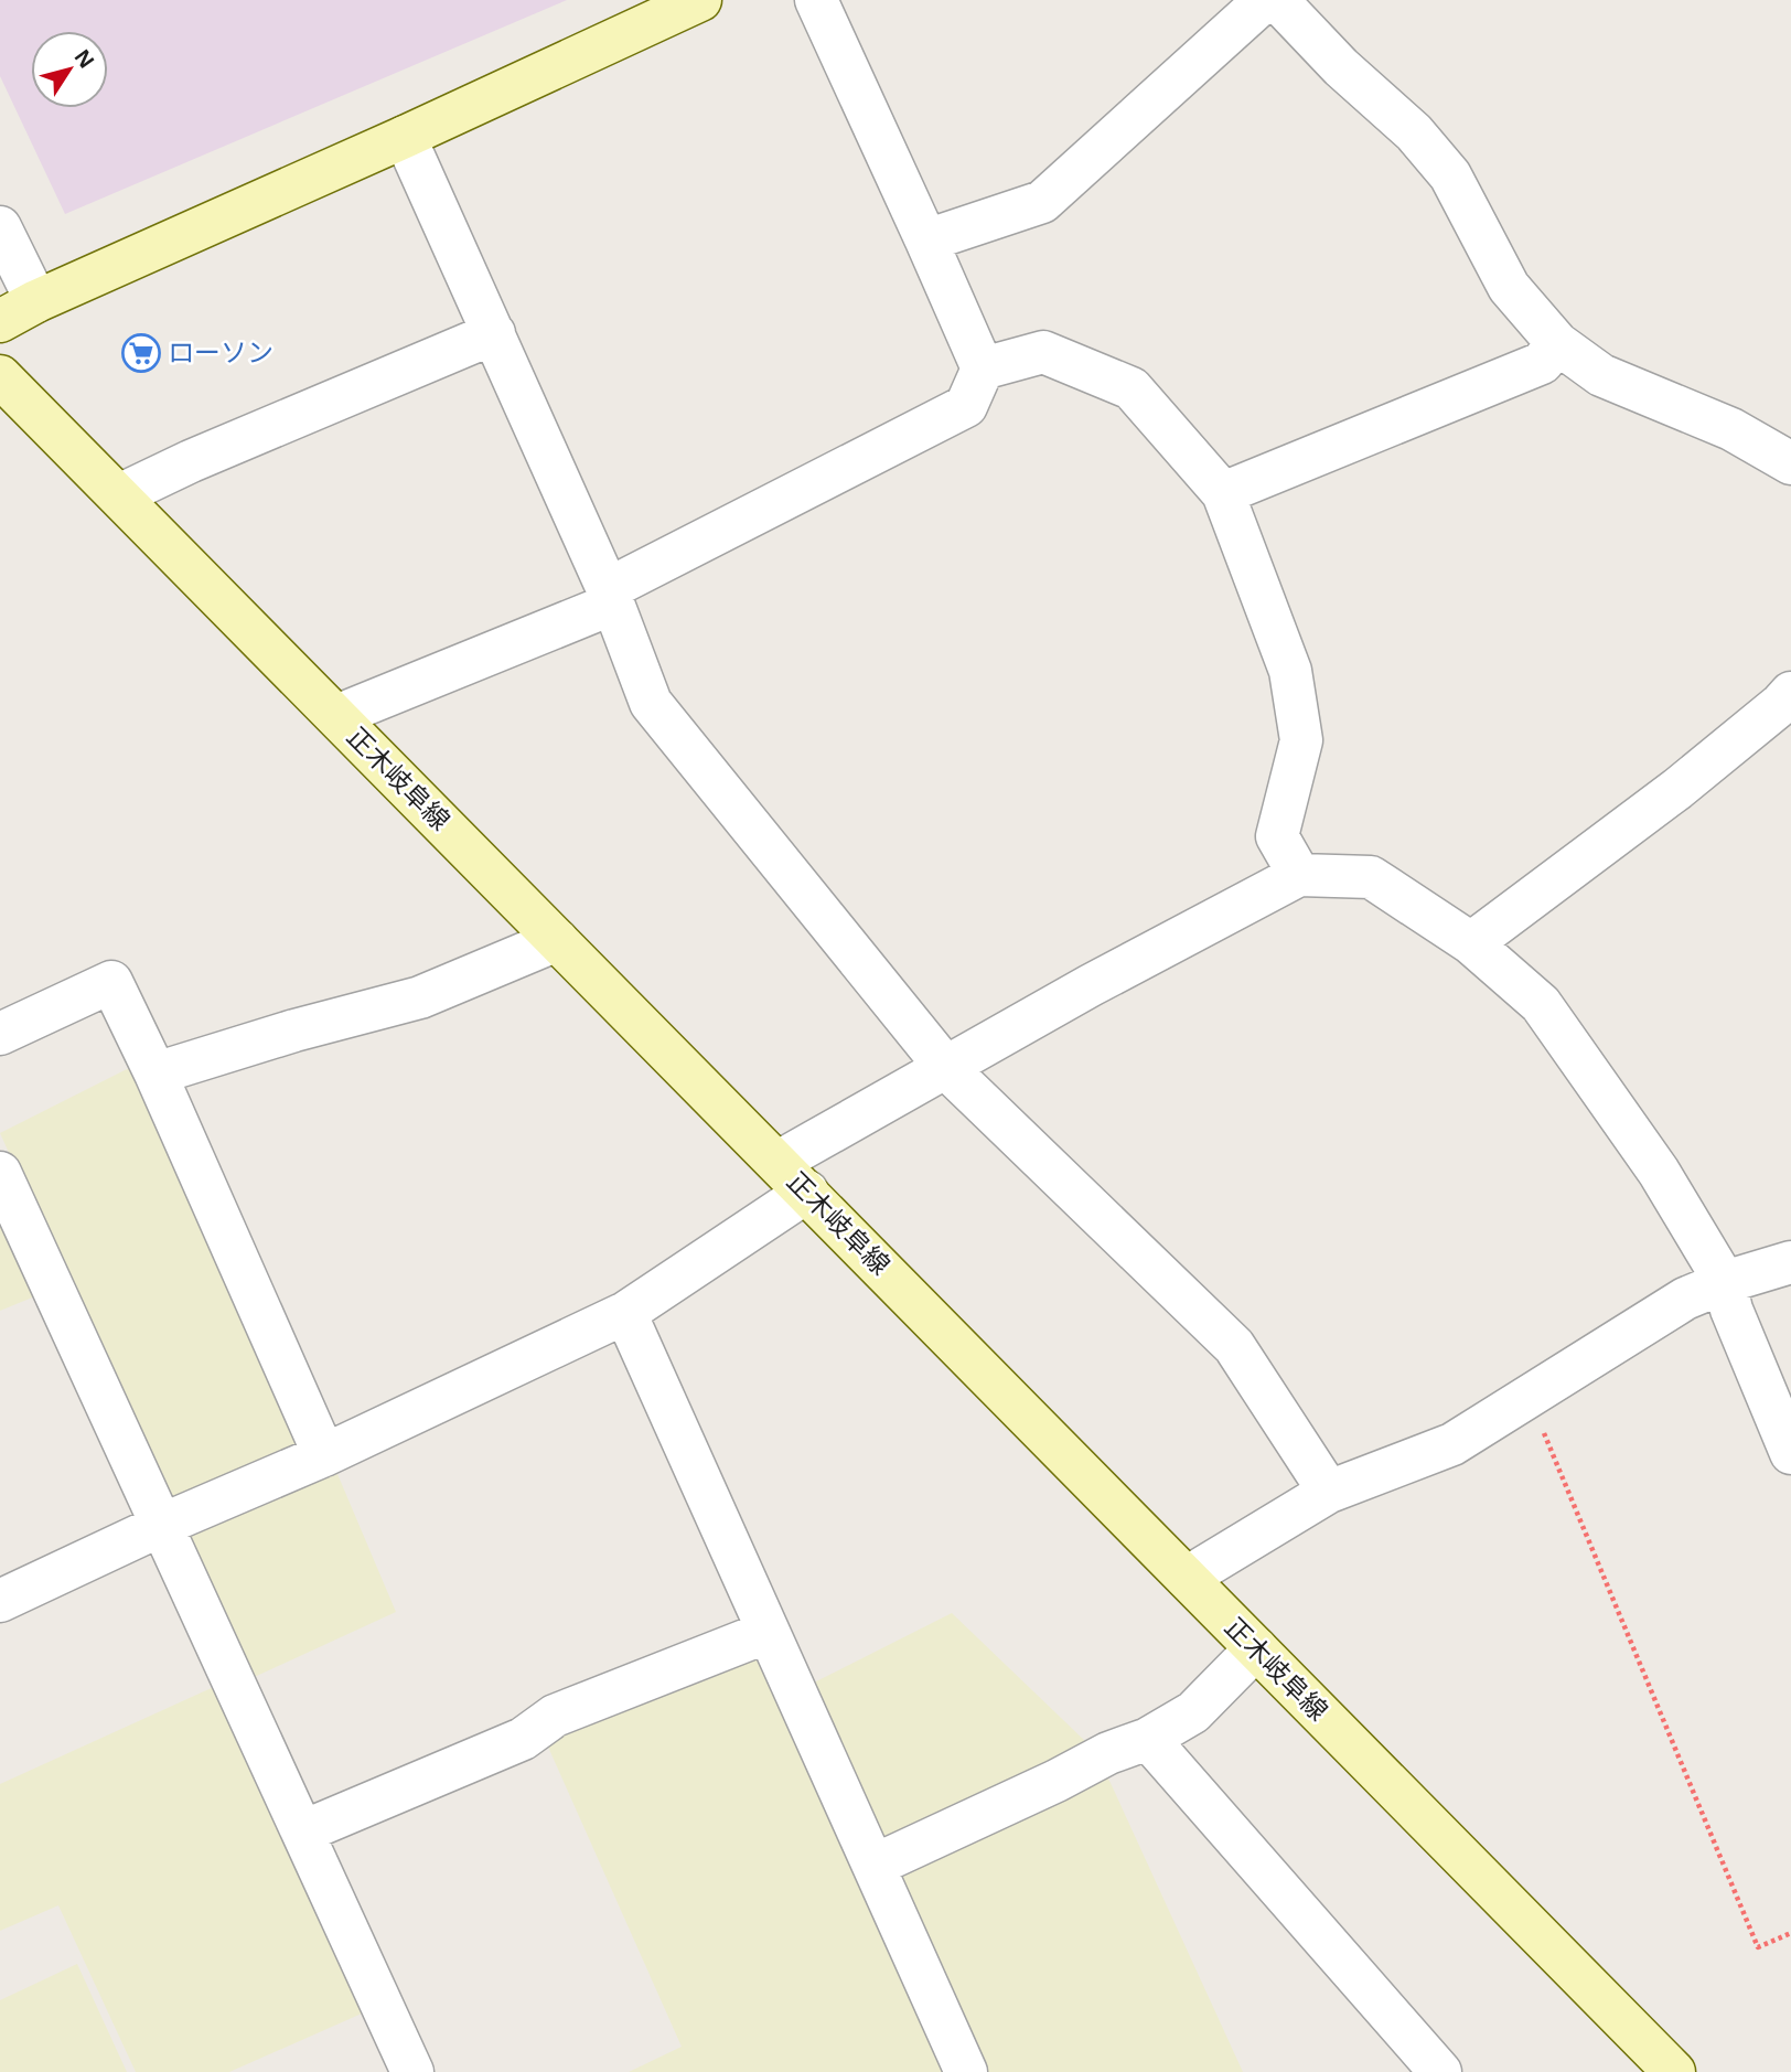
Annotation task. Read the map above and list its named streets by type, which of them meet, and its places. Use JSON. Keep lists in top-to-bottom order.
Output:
{
  "streets": {
    "main road": ["正木岐阜線"]
  },
  "places": {
    "supermarket": ["ローソン"]
  },
  "north": "top right"
}
